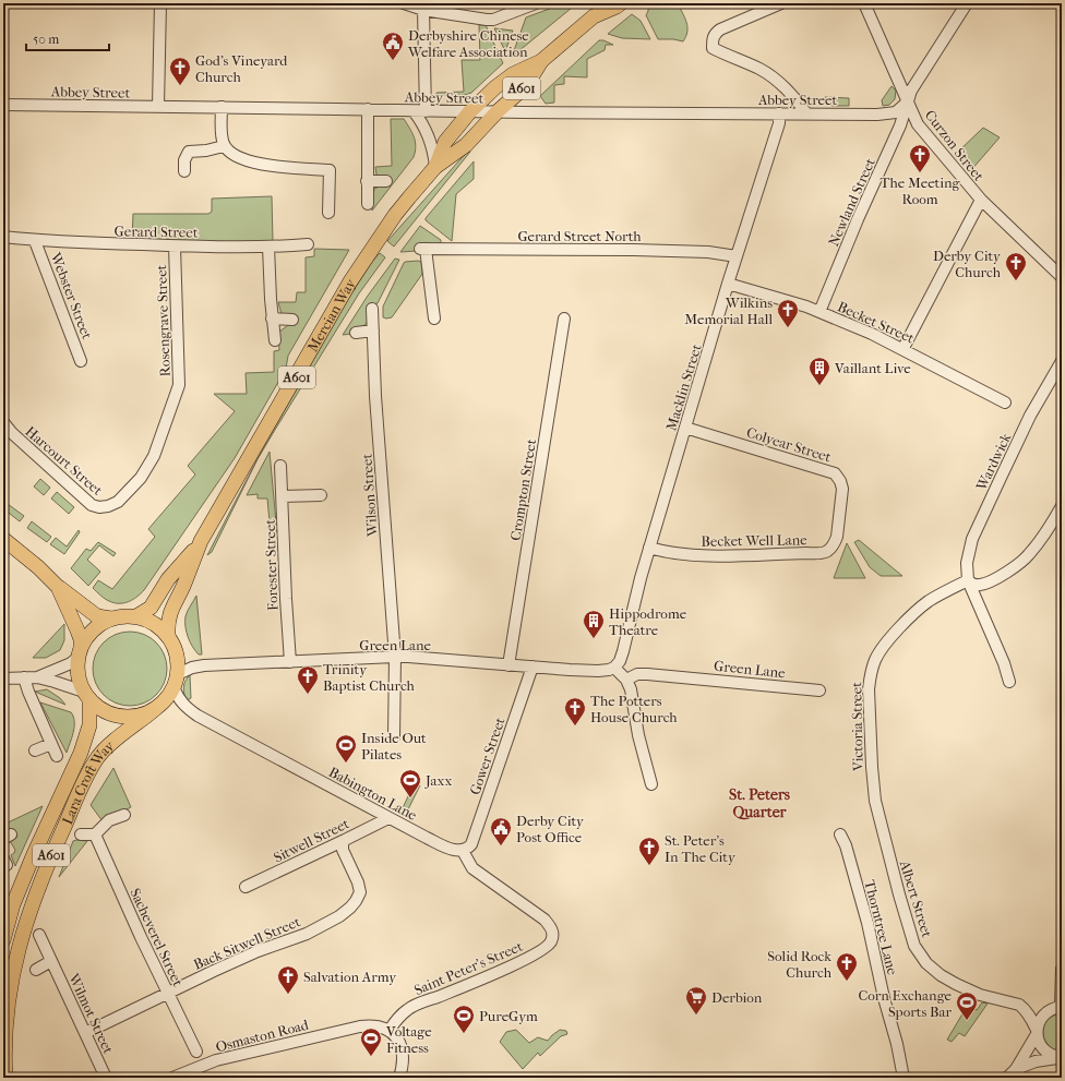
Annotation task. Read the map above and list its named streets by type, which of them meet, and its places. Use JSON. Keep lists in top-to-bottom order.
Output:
{
  "streets": {
    "main road": ["A601", "Mercian Way", "Lara Croft Way"],
    "street": [
      "Abbey Street",
      "Curzon Street",
      "Newland Street",
      "Gerard Street",
      "Gerard Street North",
      "Webster Street",
      "Rosengrave Street",
      "Becket Street",
      "Macklin Street",
      "Colyear Street",
      "Harcourt Street",
      "Wardwick",
      "Crompton Street",
      "Wilson Street",
      "Becket Well Lane",
      "Forester Street",
      "Green Lane",
      "Victoria Street",
      "Gower Street",
      "Babington Lane",
      "Sitwell Street",
      "Albert Street",
      "Thorntree Lane",
      "Sacheverel Street",
      "Back Sitwell Street",
      "Saint Peter's Street",
      "Wilmot Street",
      "Osmaston Road"
    ]
  },
  "crossings": [
    ["A601", "Mercian Way"],
    ["A601", "Green Lane"],
    ["A601", "Lara Croft Way"],
    ["A601", "Babington Lane"],
    ["Abbey Street", "Curzon Street"],
    ["Abbey Street", "Newland Street"],
    ["Abbey Street", "Mercian Way"],
    ["Abbey Street", "Macklin Street"],
    ["Curzon Street", "Newland Street"],
    ["Newland Street", "Becket Street"],
    ["Gerard Street", "Webster Street"],
    ["Gerard Street", "Rosengrave Street"],
    ["Gerard Street North", "Macklin Street"],
    ["Mercian Way", "Green Lane"],
    ["Mercian Way", "Lara Croft Way"],
    ["Mercian Way", "Babington Lane"],
    ["Rosengrave Street", "Harcourt Street"],
    ["Becket Street", "Macklin Street"],
    ["Macklin Street", "Colyear Street"],
    ["Macklin Street", "Becket Well Lane"],
    ["Macklin Street", "Green Lane"],
    ["Colyear Street", "Becket Well Lane"],
    ["Wardwick", "Victoria Street"],
    ["Crompton Street", "Green Lane"],
    ["Wilson Street", "Green Lane"],
    ["Forester Street", "Green Lane"],
    ["Green Lane", "Gower Street"],
    ["Green Lane", "Lara Croft Way"],
    ["Green Lane", "Babington Lane"],
    ["Victoria Street", "Albert Street"],
    ["Gower Street", "Babington Lane"],
    ["Gower Street", "Saint Peter's Street"],
    ["Lara Croft Way", "Babington Lane"],
    ["Babington Lane", "Sitwell Street"],
    ["Babington Lane", "Saint Peter's Street"],
    ["Sitwell Street", "Back Sitwell Street"],
    ["Sacheverel Street", "Back Sitwell Street"],
    ["Back Sitwell Street", "Wilmot Street"],
    ["Saint Peter's Street", "Osmaston Road"]
  ],
  "districts": ["St. Peters Quarter"],
  "places": {
    "public building": ["Derbyshire Chinese Welfare Association", "Derby City Post Office"],
    "church": [
      "God's Vineyard Church",
      "The Meeting Room",
      "Derby City Church",
      "Wilkins Memorial Hall",
      "Trinity Baptist Church",
      "The Potters House Church",
      "St. Peter's In The City",
      "Solid Rock Church",
      "Salvation Army"
    ],
    "building": ["Vaillant Live", "Hippodrome Theatre"],
    "sports": [
      "Inside Out Pilates",
      "Jaxx",
      "Corn Exchange Sports Bar",
      "PureGym",
      "Voltage Fitness"
    ],
    "supermarket": ["Derbion"]
  },
  "scale_bar": "50 m"
}
